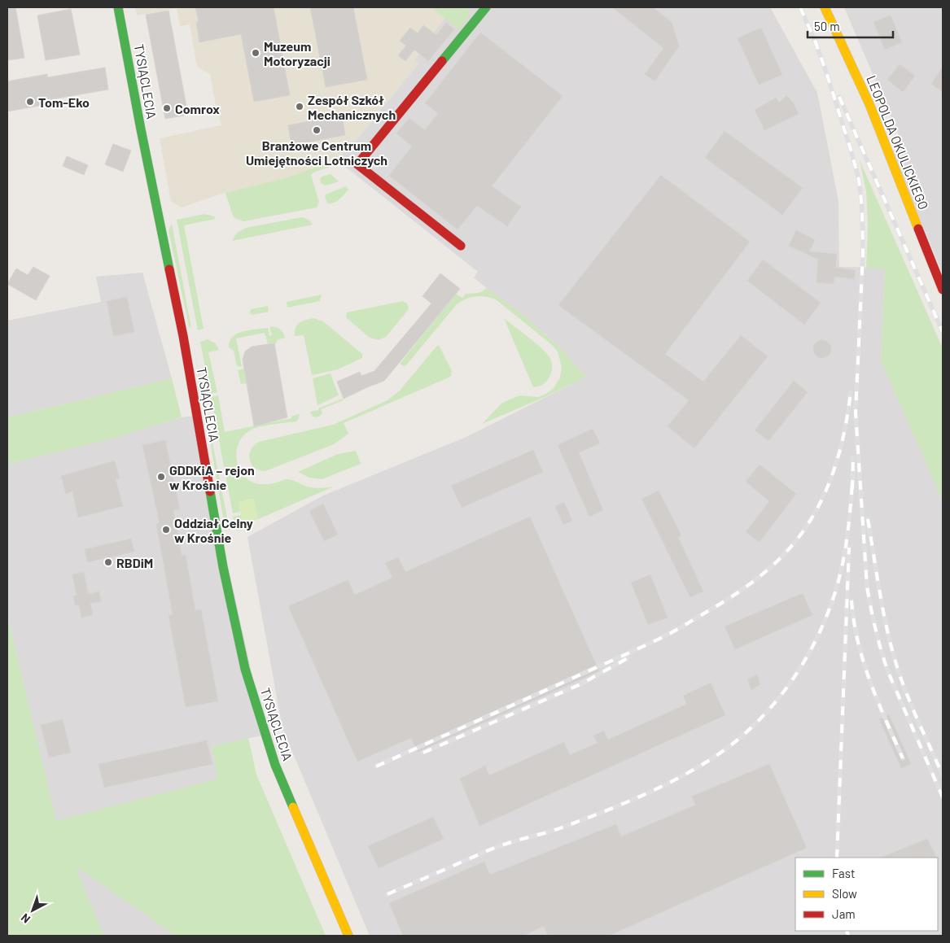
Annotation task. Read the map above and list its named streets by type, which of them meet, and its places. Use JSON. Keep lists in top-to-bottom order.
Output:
{
  "streets": {
    "street": ["TYSIĄCLECIA", "LEOPOLDA OKULICKIEGO"]
  },
  "places": [
    "Muzeum Motoryzacji",
    "Tom-Eko",
    "Zespół Szkół Mechanicznych",
    "Comrox",
    "Branżowe Centrum Umiejętności Lotniczych",
    "GDDKiA – rejon w Krośnie",
    "Oddział Celny w Krośnie",
    "RBDiM"
  ],
  "legend": ["Fast", "Slow", "Jam"],
  "scale_bar": "50 m",
  "north": "bottom left"
}
